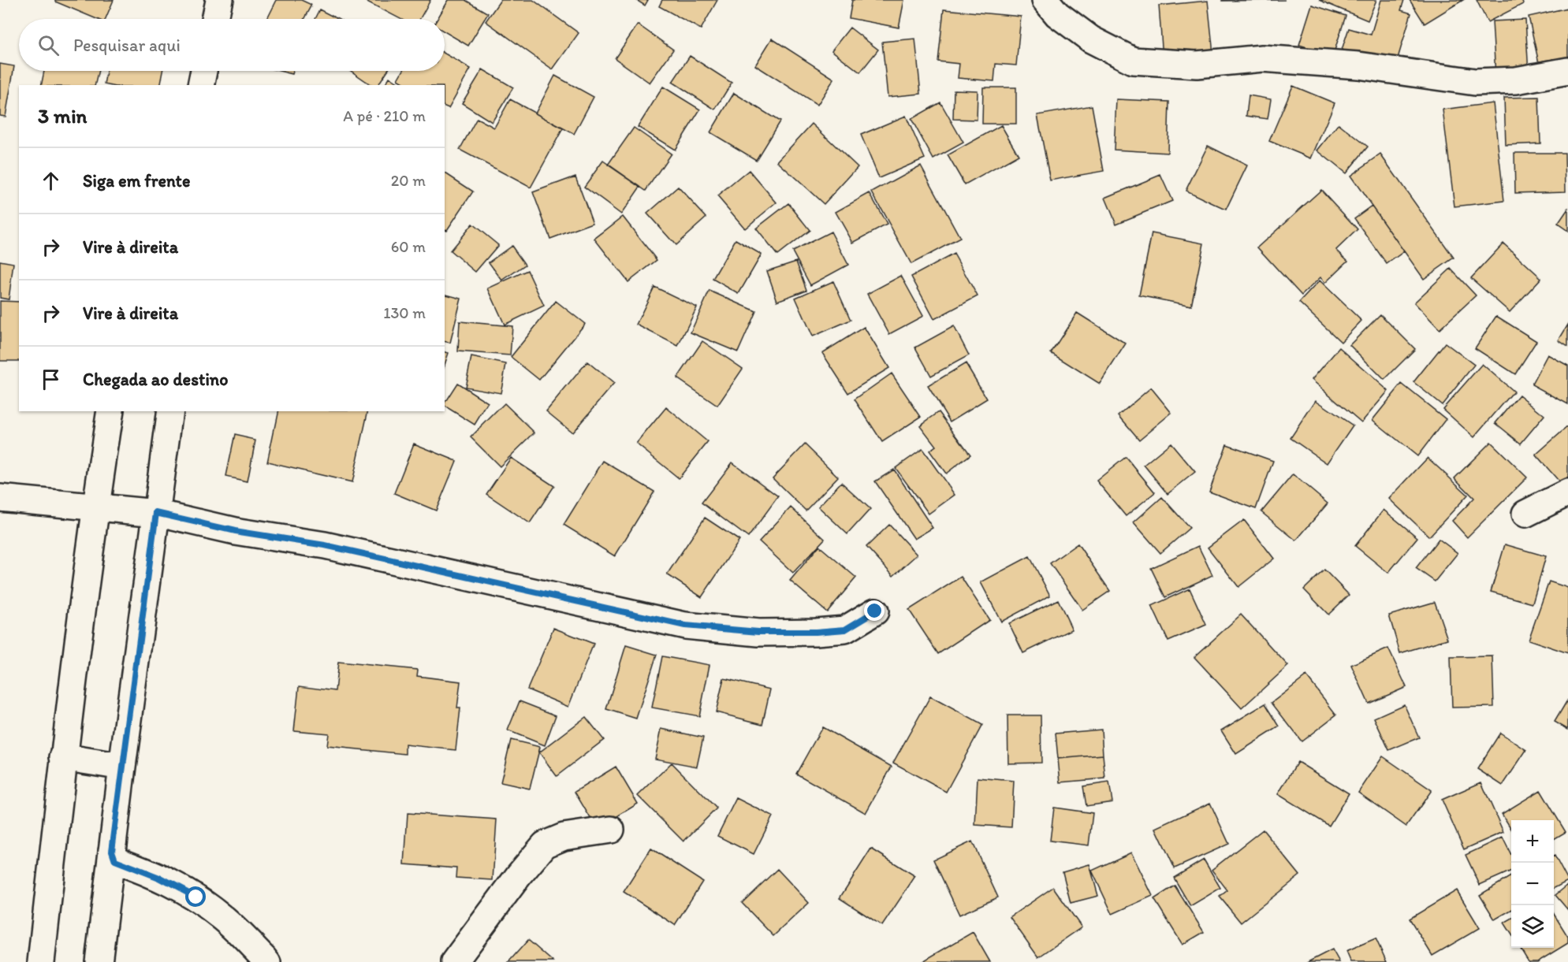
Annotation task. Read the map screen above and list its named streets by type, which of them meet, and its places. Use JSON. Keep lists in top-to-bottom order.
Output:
{
  "page": {
    "search": "Pesquisar aqui",
    "heading": ["3 min", "A pé · 210 m"],
    "list": [
      ["Siga em frente", "20 m"],
      ["Vire à direita", "60 m"],
      ["Vire à direita", "130 m"],
      "Chegada ao destino"
    ],
    "map_buttons": ["+", "−"]
  }
}
